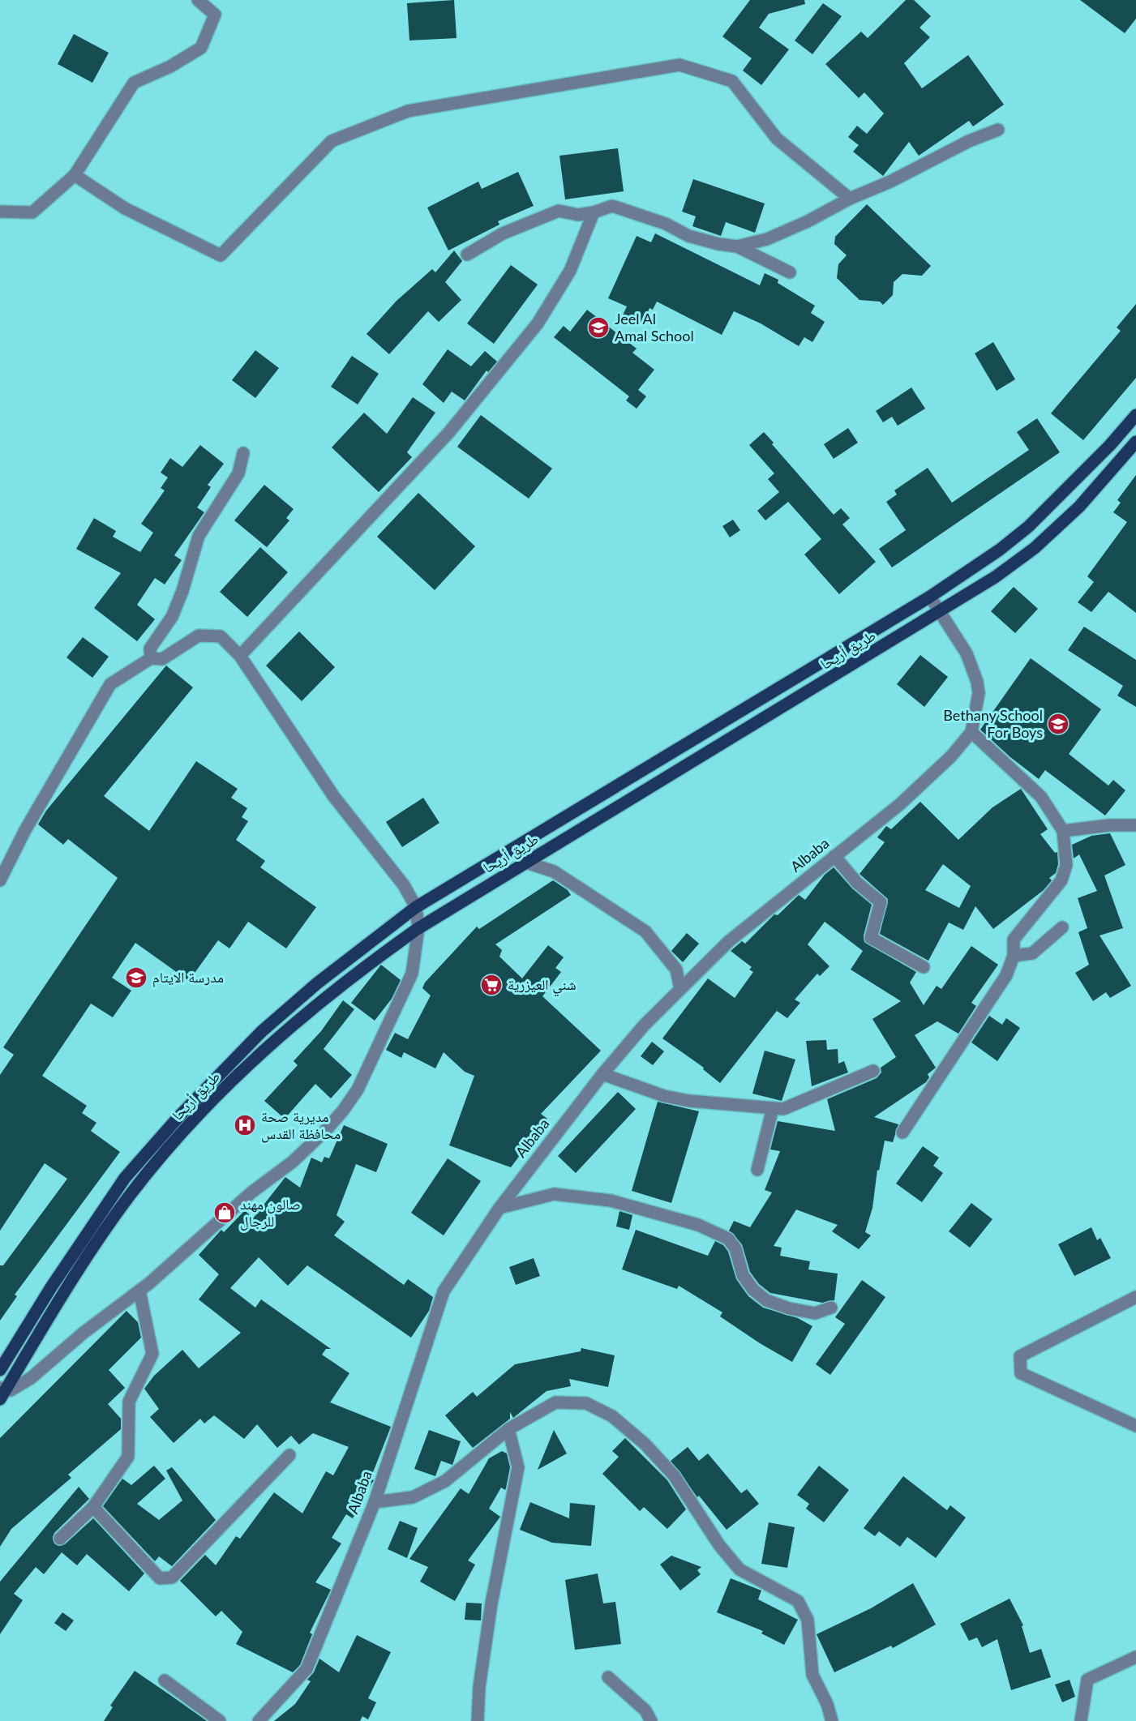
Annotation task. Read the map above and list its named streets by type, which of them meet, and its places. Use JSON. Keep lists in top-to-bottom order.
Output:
{
  "streets": {
    "main road": ["طريق أريحا"],
    "street": ["Albaba"]
  },
  "crossings": [
    ["طريق أريحا", "Albaba"]
  ],
  "places": {
    "school or university": ["Jeel Al Amal School", "Bethany School For Boys", "مدرسة الايتام"],
    "supermarket": ["شني العيزرية"],
    "hospital": ["مديرية صحة محافظة القدس"],
    "shop": ["صالون مهند للرجال"]
  }
}
